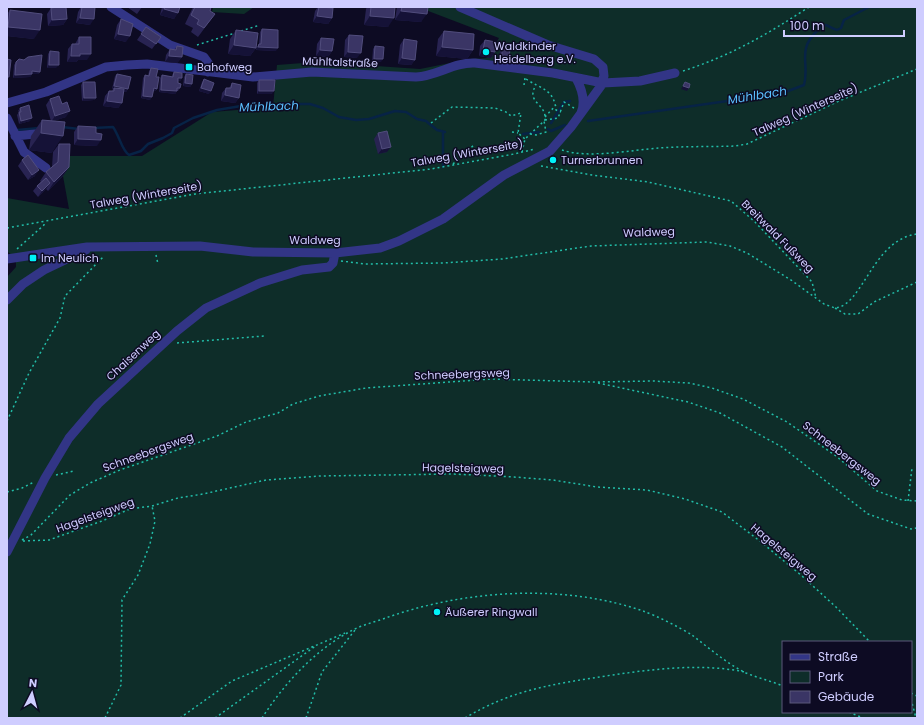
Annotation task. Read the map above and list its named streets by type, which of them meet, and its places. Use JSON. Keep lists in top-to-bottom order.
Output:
{
  "streets": {
    "street": ["Mühltalstraße", "Waldweg", "Chaisenweg"],
    "path": [
      "Talweg (Winterseite)",
      "Breitwald Fußweg",
      "Schneebergsweg",
      "Hagelsteigweg"
    ]
  },
  "crossings": [
    ["Mühltalstraße", "Waldweg"],
    ["Talweg (Winterseite)", "Waldweg"],
    ["Waldweg", "Breitwald Fußweg"],
    ["Waldweg", "Chaisenweg"],
    ["Chaisenweg", "Schneebergsweg"],
    ["Chaisenweg", "Hagelsteigweg"],
    ["Schneebergsweg", "Hagelsteigweg"]
  ],
  "water": ["Mühlbach"],
  "places": {
    "other": ["Waldkinder Heidelberg e.V.", "Turnerbrunnen", "Äußerer Ringwall"],
    "transit": ["Bahofweg", "Im Neulich"]
  },
  "legend": ["Straße", "Park", "Gebäude"],
  "scale_bar": "100 m",
  "north": "top"
}
